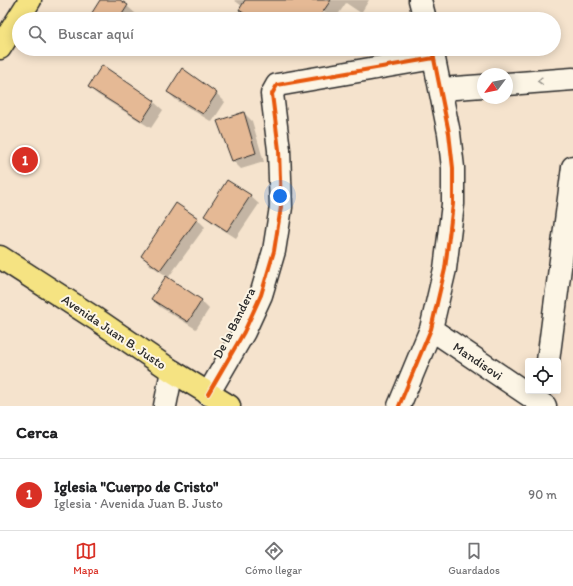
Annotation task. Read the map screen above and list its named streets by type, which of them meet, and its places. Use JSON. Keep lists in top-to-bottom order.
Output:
{
  "streets": {
    "main road": ["Avenida Juan B. Justo"],
    "street": ["De la Bandera", "Mandisovi"]
  },
  "crossings": [
    ["De la Bandera", "Avenida Juan B. Justo"]
  ],
  "north": "bottom left",
  "page": {
    "search": "Buscar aquí",
    "pins": "1",
    "heading": "Cerca",
    "list": [
      {
        "mark": "1",
        "name": "Iglesia \"Cuerpo de Cristo\"",
        "note": "Iglesia · Avenida Juan B. Justo",
        "value": "90 m"
      }
    ],
    "nav": ["Mapa", "Cómo llegar", "Guardados"]
  }
}
